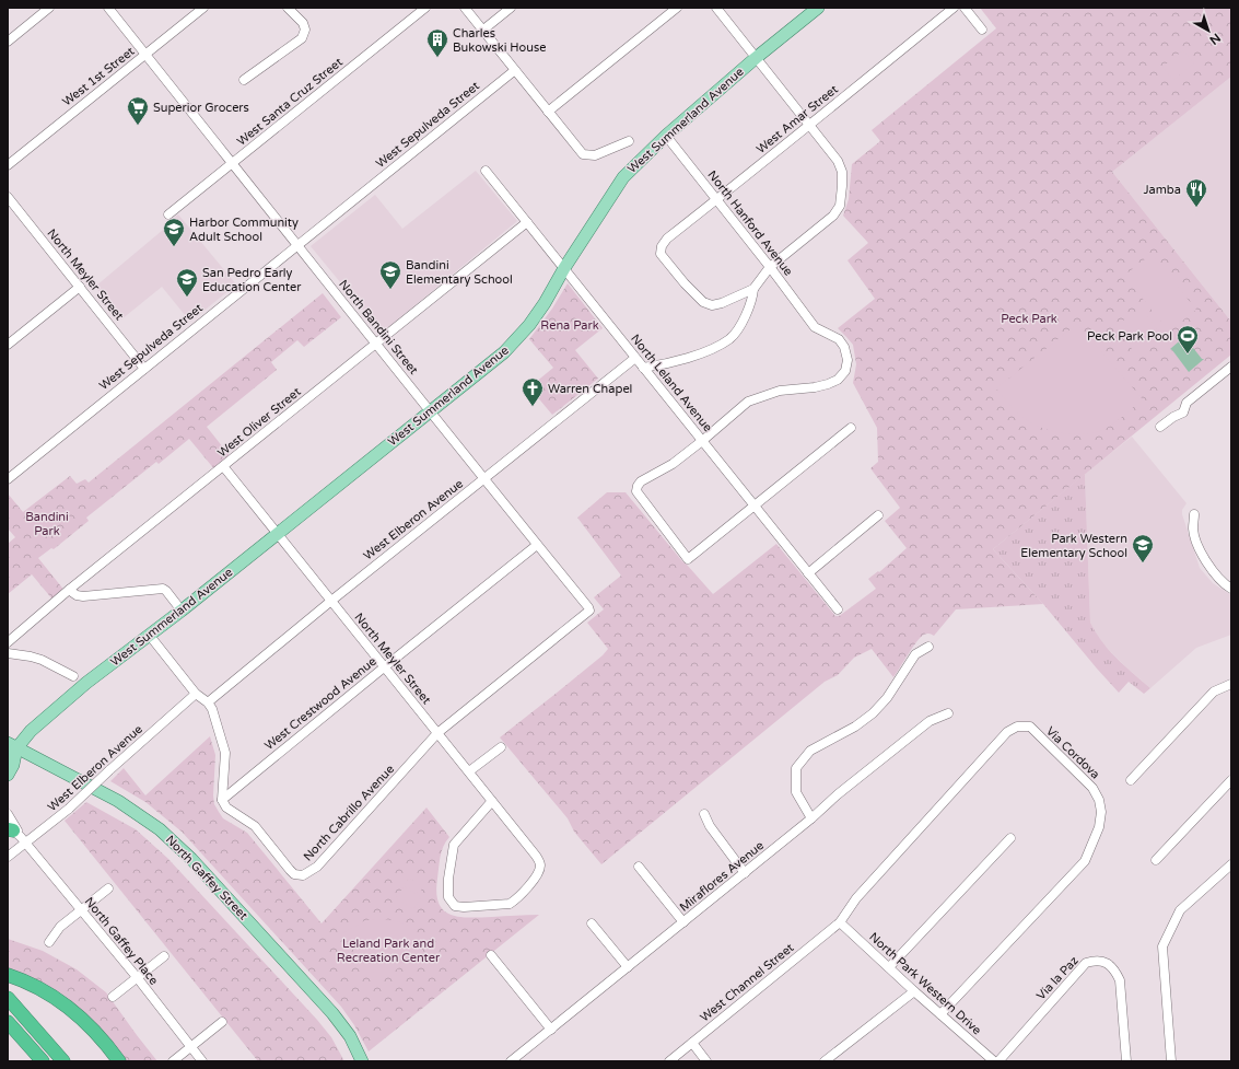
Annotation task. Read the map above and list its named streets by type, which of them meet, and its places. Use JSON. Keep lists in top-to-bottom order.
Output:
{
  "streets": {
    "main road": ["West Summerland Avenue", "North Gaffey Street"],
    "street": [
      "West 1st Street",
      "West Santa Cruz Street",
      "West Amar Street",
      "West Sepulveda Street",
      "North Hanford Avenue",
      "North Meyler Street",
      "North Bandini Street",
      "North Leland Avenue",
      "West Oliver Street",
      "West Elberon Avenue",
      "West Crestwood Avenue",
      "Via Cordova",
      "North Cabrillo Avenue",
      "Miraflores Avenue",
      "North Gaffey Place",
      "Via la Paz",
      "West Channel Street",
      "North Park Western Drive"
    ]
  },
  "crossings": [
    ["West 1st Street", "North Bandini Street"],
    ["West Santa Cruz Street", "North Bandini Street"],
    ["West Amar Street", "North Hanford Avenue"],
    ["West Summerland Avenue", "North Hanford Avenue"],
    ["West Summerland Avenue", "North Meyler Street"],
    ["West Summerland Avenue", "North Bandini Street"],
    ["West Summerland Avenue", "North Leland Avenue"],
    ["West Summerland Avenue", "North Gaffey Street"],
    ["West Sepulveda Street", "North Meyler Street"],
    ["West Sepulveda Street", "North Bandini Street"],
    ["North Hanford Avenue", "North Leland Avenue"],
    ["North Meyler Street", "West Oliver Street"],
    ["North Meyler Street", "West Elberon Avenue"],
    ["North Meyler Street", "West Crestwood Avenue"],
    ["North Meyler Street", "North Cabrillo Avenue"],
    ["North Bandini Street", "West Oliver Street"],
    ["North Bandini Street", "West Elberon Avenue"],
    ["North Bandini Street", "West Crestwood Avenue"],
    ["North Bandini Street", "North Cabrillo Avenue"],
    ["North Leland Avenue", "West Oliver Street"],
    ["North Leland Avenue", "West Elberon Avenue"],
    ["West Elberon Avenue", "North Gaffey Place"],
    ["West Crestwood Avenue", "North Cabrillo Avenue"],
    ["Via Cordova", "West Channel Street"],
    ["Via Cordova", "North Park Western Drive"],
    ["West Channel Street", "North Park Western Drive"]
  ],
  "parks": [
    "Peck Park",
    "Rena Park",
    "Bandini Park",
    "Leland Park and Recreation Center"
  ],
  "places": {
    "building": ["Charles Bukowski House"],
    "supermarket": ["Superior Grocers"],
    "restaurant": ["Jamba"],
    "school or university": [
      "Harbor Community Adult School",
      "Bandini Elementary School",
      "San Pedro Early Education Center",
      "Park Western Elementary School"
    ],
    "sports": ["Peck Park Pool"],
    "church": ["Warren Chapel"]
  },
  "north": "bottom right"
}
